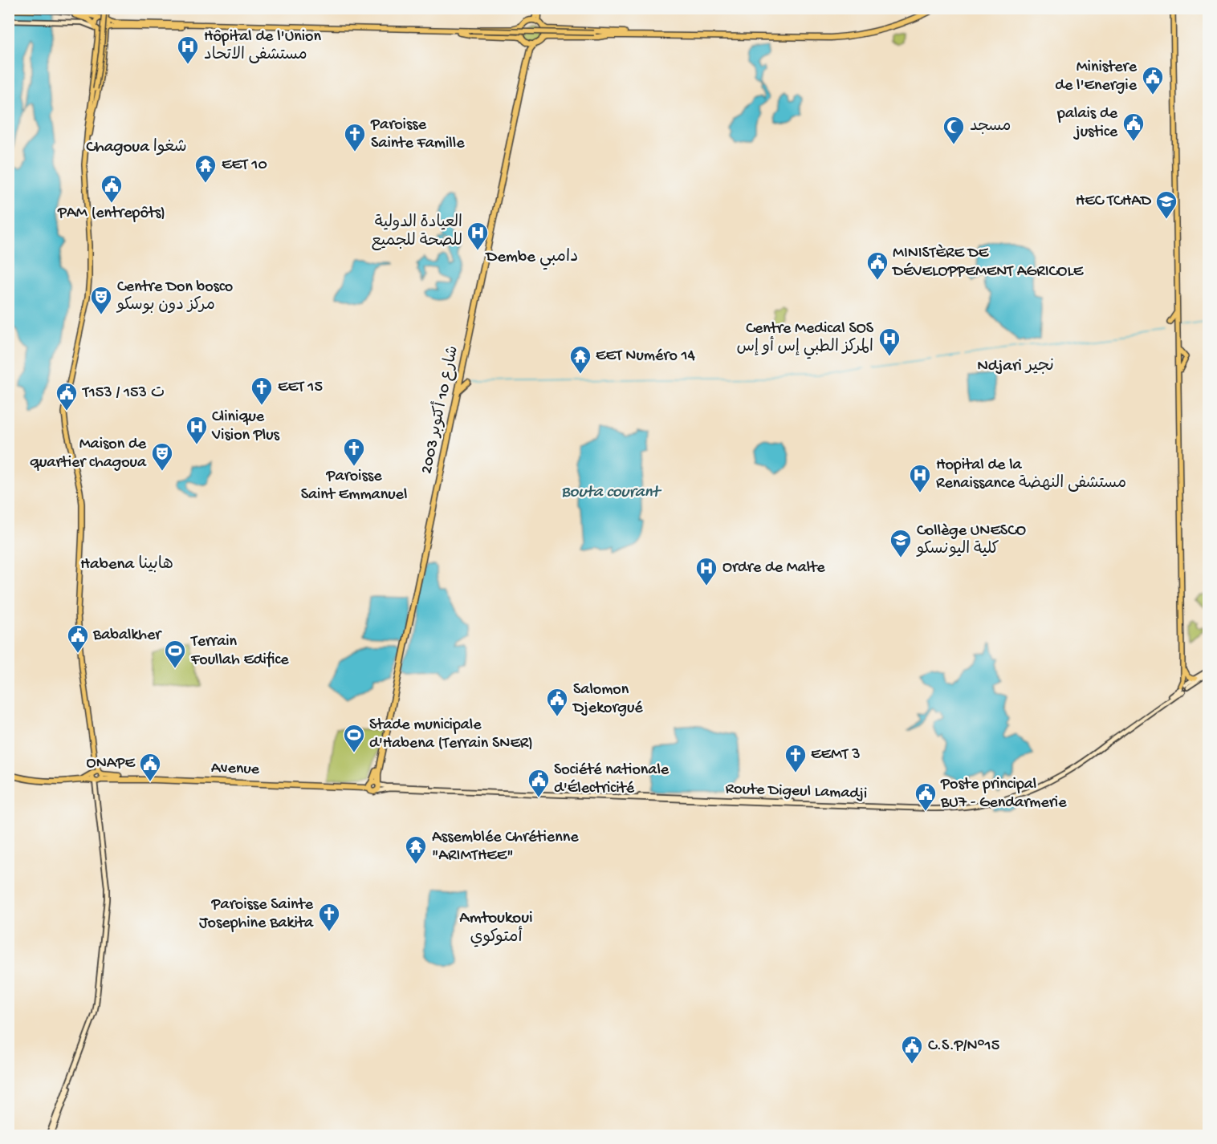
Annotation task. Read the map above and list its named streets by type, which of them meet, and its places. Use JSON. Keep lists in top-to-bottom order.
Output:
{
  "streets": {
    "highway": ["شارع 10 أكتوبر 2003"],
    "main road": ["Route Digeul Lamadji"]
  },
  "districts": [
    "Chagoua شغوا",
    "Dembe دامبي",
    "Ndjari نجير",
    "Habena هابينا",
    "Amtoukoui أمتوكوي"
  ],
  "water": ["Bouta courant"],
  "places": {
    "hospital": [
      "Hôpital de l'Union مستشفى الاتحاد",
      "العيادة الدولية للصحة للجميع",
      "Centre Medical SOS المركز الطبي إس أو إس",
      "Clinique Vision Plus",
      "Hopital de la Renaissance مستشفى النهضة",
      "Ordre de Malte"
    ],
    "public building": [
      "Ministere de l'Energie",
      "palais de justice",
      "PAM (entrepôts)",
      "MINISTÈRE DE DÉVELOPPEMENT AGRICOLE",
      "T153 / ت 153",
      "Babalkher",
      "Salomon Djekorgué",
      "ONAPE",
      "Société nationale d'Électricité",
      "Poste principal BU7 - Gendarmerie",
      "C.S.P/N°15"
    ],
    "mosque": ["مسجد"],
    "church": [
      "Paroisse Sainte Famille",
      "EET 15",
      "Paroisse Saint Emmanuel",
      "EEMT 3",
      "Paroisse Sainte Josephine Bakita"
    ],
    "temple": ["EET 10", "EET Numéro 14", "Assemblée Chrétienne \"ARIMTHEE\""],
    "school or university": ["HEC TCHAD", "Collège UNESCO كلية اليونسكو"],
    "theatre": ["Centre Don bosco مركز دون بوسكو", "Maison de quartier chagoua"],
    "sports": ["Terrain Foullah Edifice", "Stade municipale d'Habena (Terrain SNER)"]
  }
}
